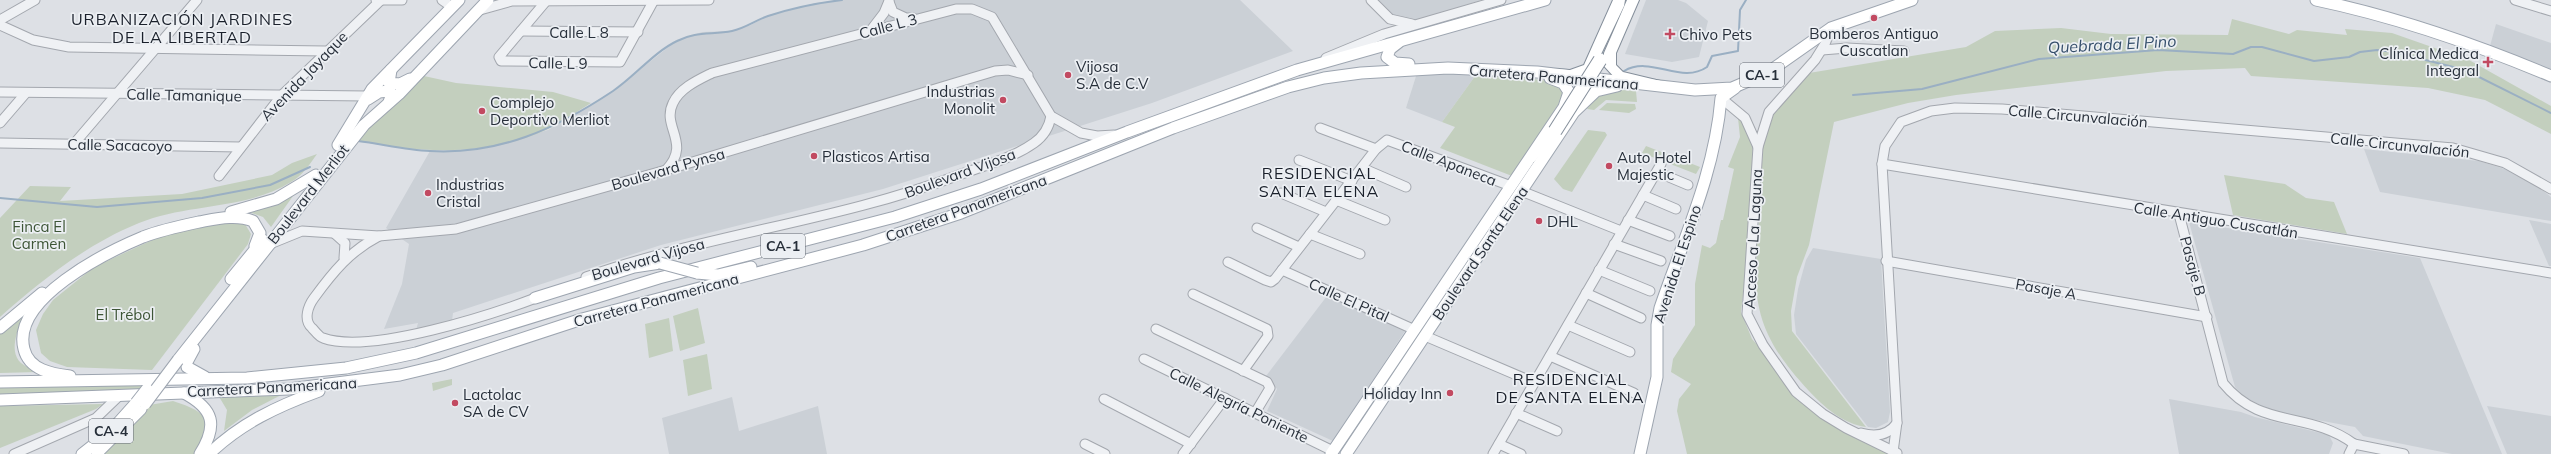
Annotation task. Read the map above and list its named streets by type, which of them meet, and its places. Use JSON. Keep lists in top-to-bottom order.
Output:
{
  "streets": {
    "main road": [
      "CA-1",
      "Carretera Panamericana",
      "Boulevard Merliot",
      "Boulevard Santa Elena",
      "Avenida El Espino",
      "CA-4"
    ],
    "street": [
      "Calle L 3",
      "Calle L 8",
      "Calle L 9",
      "Avenida Jayaque",
      "Calle Tamanique",
      "Calle Circunvalación",
      "Calle Sacacoyo",
      "Calle Apaneca",
      "Boulevard Pynsa",
      "Boulevard Vijosa",
      "Calle Antiguo Cuscatlán",
      "Acceso a La Laguna",
      "Pasaje B",
      "Pasaje A",
      "Calle El Pital",
      "Calle Alegría Poniente"
    ]
  },
  "crossings": [
    ["Calle L 3", "Carretera Panamericana"],
    ["Calle L 3", "Boulevard Pynsa"],
    ["Calle L 3", "Boulevard Vijosa"],
    ["Calle L 8", "Calle L 9"],
    ["Avenida Jayaque", "Calle Tamanique"],
    ["Avenida Jayaque", "Calle Sacacoyo"],
    ["Carretera Panamericana", "Acceso a La Laguna"],
    ["Carretera Panamericana", "Boulevard Santa Elena"],
    ["Calle Tamanique", "Boulevard Merliot"],
    ["Calle Circunvalación", "Calle Antiguo Cuscatlán"],
    ["Calle Circunvalación", "Acceso a La Laguna"],
    ["Calle Circunvalación", "Pasaje A"],
    ["Calle Apaneca", "Boulevard Santa Elena"],
    ["Boulevard Pynsa", "Boulevard Vijosa"],
    ["Boulevard Pynsa", "Boulevard Merliot"],
    ["Boulevard Merliot", "CA-4"],
    ["Calle Antiguo Cuscatlán", "Pasaje B"],
    ["Boulevard Santa Elena", "Calle El Pital"],
    ["Boulevard Santa Elena", "Calle Alegría Poniente"],
    ["Pasaje B", "Pasaje A"]
  ],
  "districts": ["URBANIZACIÓN JARDINES DE LA LIBERTAD", "RESIDENCIAL SANTA ELENA", "RESIDENCIAL DE SANTA ELENA"],
  "water": ["Quebrada El Pino"],
  "parks": ["Finca El Carmen", "El Trébol"],
  "places": {
    "other": [
      "Bomberos Antiguo Cuscatlan",
      "Vijosa S.A de C.V",
      "Industrias Monolit",
      "Complejo Deportivo Merliot",
      "Plasticos Artisa",
      "Auto Hotel Majestic",
      "Industrias Cristal",
      "DHL",
      "Holiday Inn",
      "Lactolac SA de CV"
    ],
    "health": ["Chivo Pets", "Clínica Medica Integral"]
  }
}
